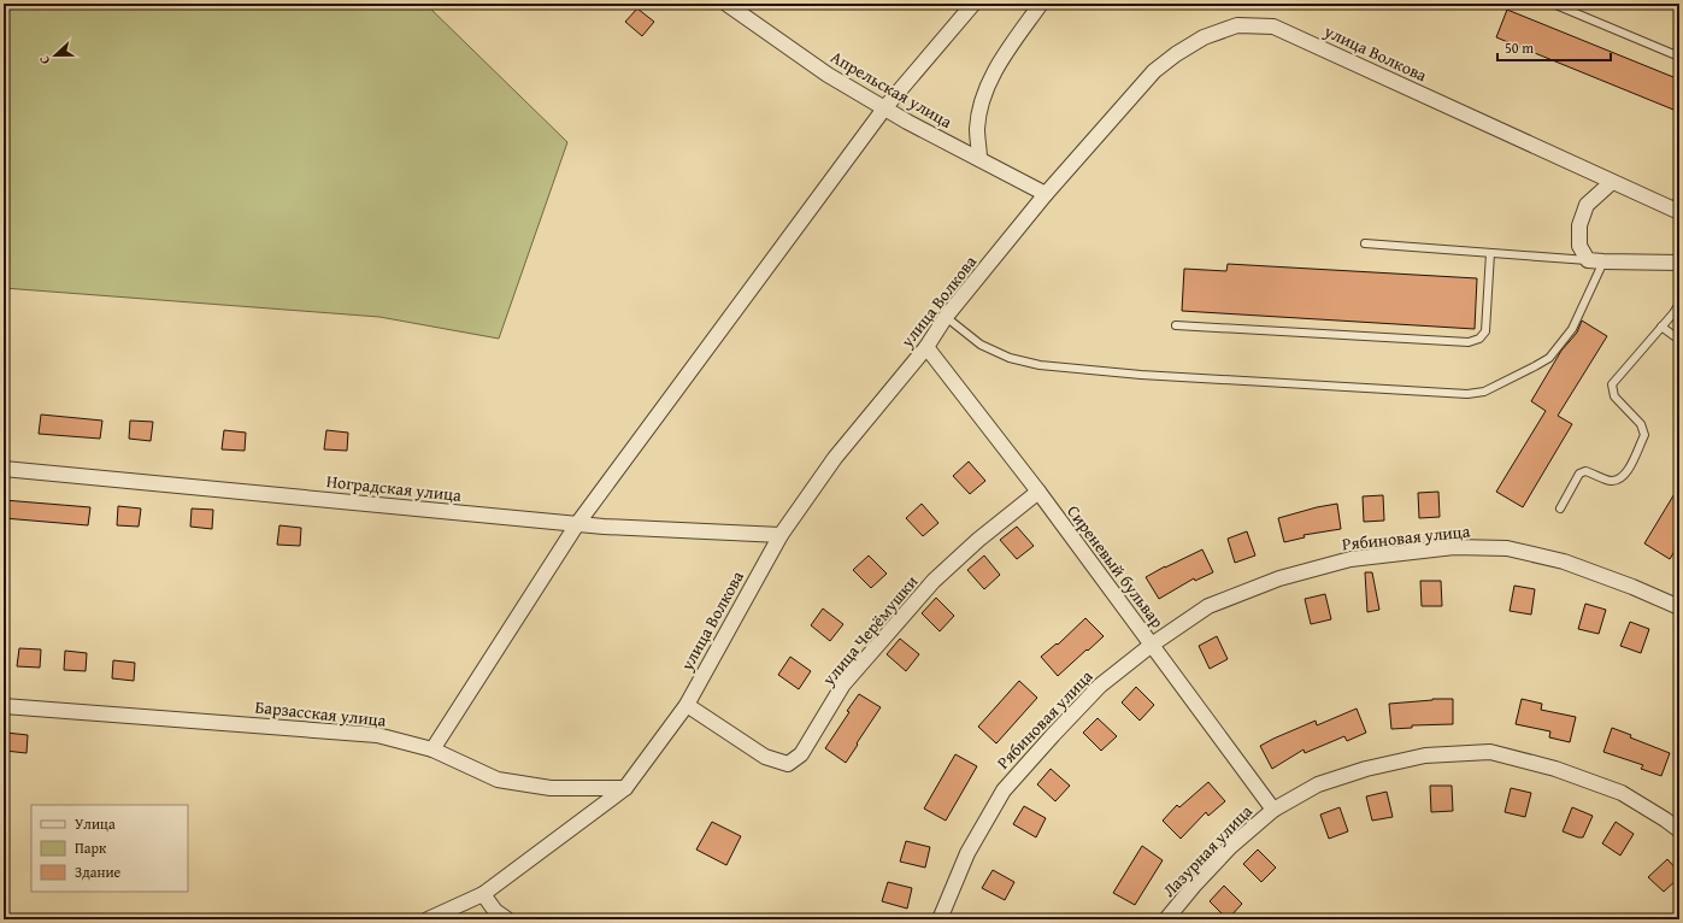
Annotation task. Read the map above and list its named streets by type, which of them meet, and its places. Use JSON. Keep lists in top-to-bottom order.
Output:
{
  "streets": {
    "street": [
      "улица Волкова",
      "Апрельская улица",
      "Ноградская улица",
      "Рябиновая улица",
      "Сиреневый бульвар",
      "улица Черёмушки",
      "Барзасская улица",
      "Лазурная улица"
    ]
  },
  "crossings": [
    ["улица Волкова", "Апрельская улица"],
    ["улица Волкова", "Ноградская улица"],
    ["улица Волкова", "Сиреневый бульвар"],
    ["улица Волкова", "улица Черёмушки"],
    ["улица Волкова", "Барзасская улица"],
    ["Рябиновая улица", "Сиреневый бульвар"],
    ["Сиреневый бульвар", "улица Черёмушки"],
    ["Сиреневый бульвар", "Лазурная улица"]
  ],
  "legend": ["Улица", "Парк", "Здание"],
  "scale_bar": "50 m",
  "north": "left"
}
